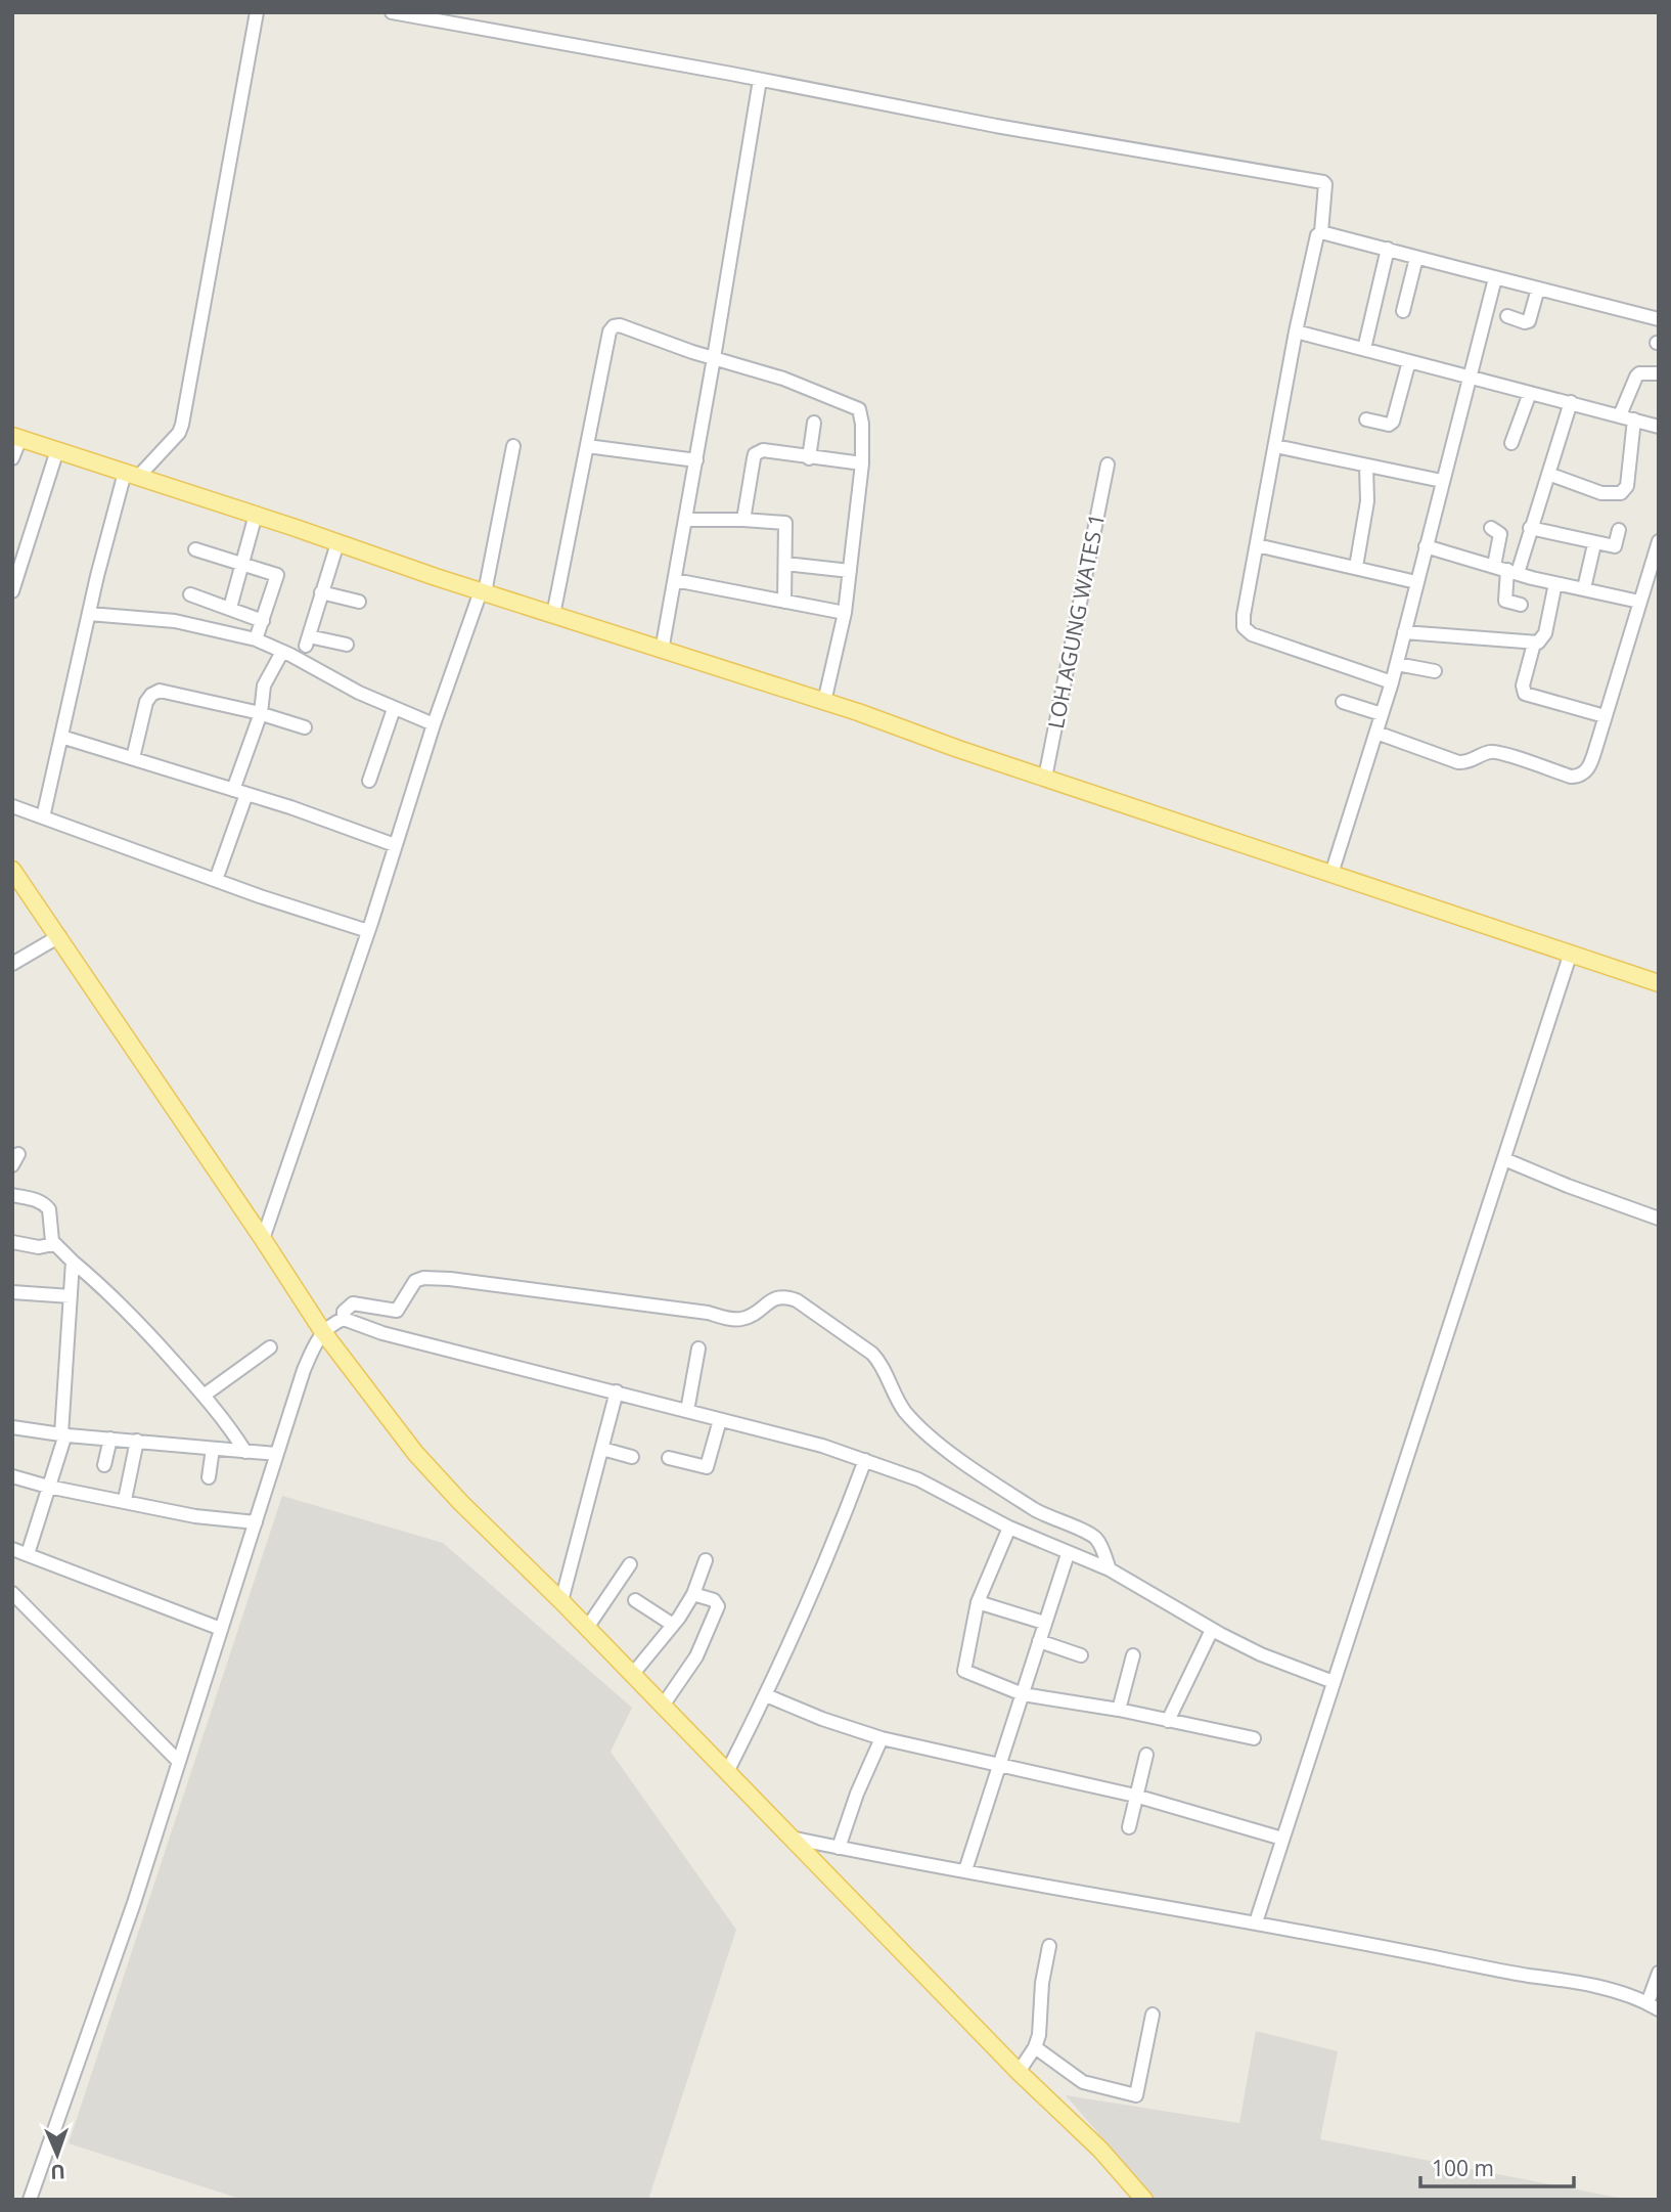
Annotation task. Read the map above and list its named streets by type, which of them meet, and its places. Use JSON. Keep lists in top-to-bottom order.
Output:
{
  "streets": {
    "street": ["LOH AGUNG WATES 1"]
  },
  "scale_bar": "100 m",
  "north": "bottom"
}
